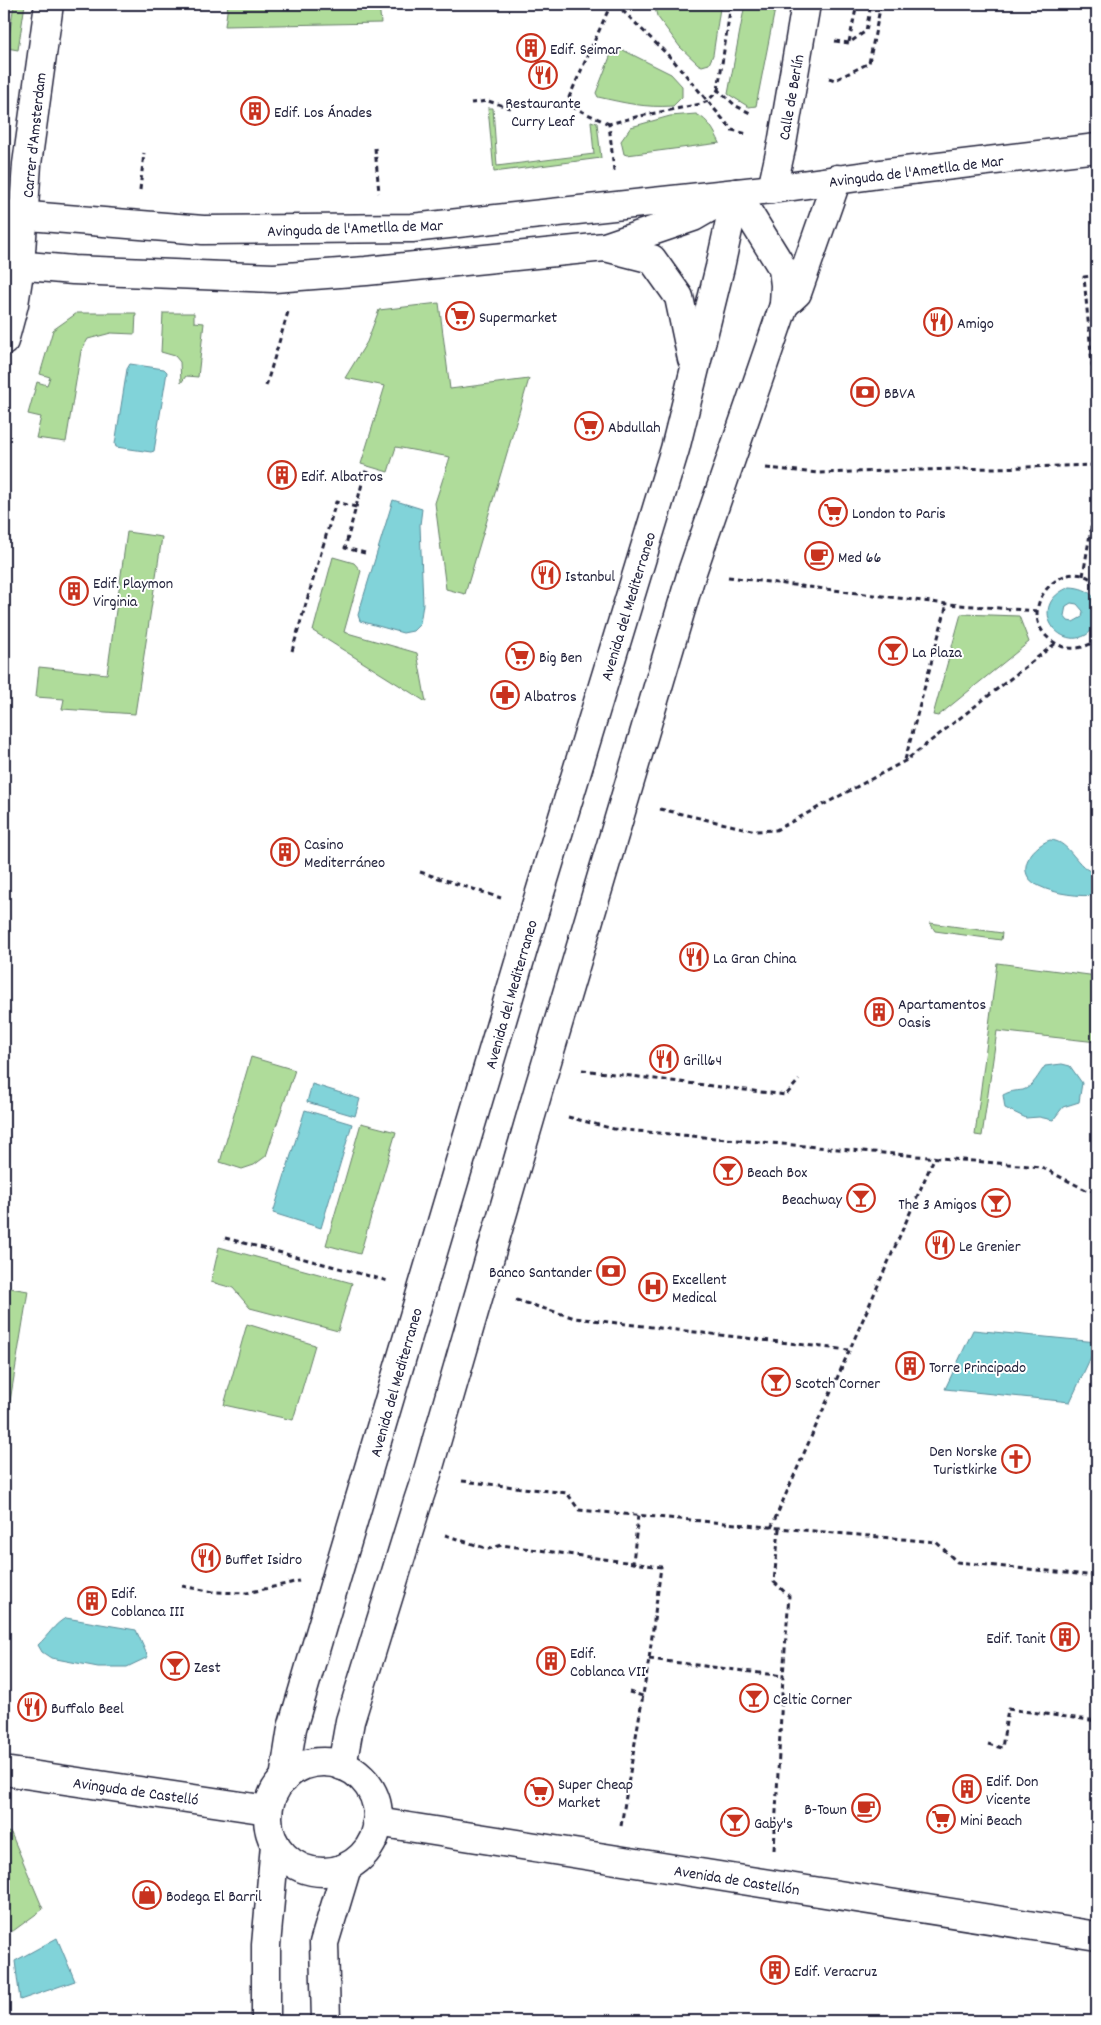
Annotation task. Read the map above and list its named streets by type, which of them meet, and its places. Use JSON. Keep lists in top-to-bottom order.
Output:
{
  "streets": {
    "street": [
      "Calle de Berlín",
      "Carrer d'Amsterdam",
      "Avinguda de l'Ametlla de Mar",
      "Avenida del Mediterraneo",
      "Avinguda de Castelló",
      "Avenida de Castellón"
    ]
  },
  "crossings": [
    ["Calle de Berlín", "Avinguda de l'Ametlla de Mar"],
    ["Carrer d'Amsterdam", "Avinguda de l'Ametlla de Mar"],
    ["Avinguda de l'Ametlla de Mar", "Avenida del Mediterraneo"],
    ["Avenida del Mediterraneo", "Avinguda de Castelló"],
    ["Avenida del Mediterraneo", "Avenida de Castellón"],
    ["Avinguda de Castelló", "Avenida de Castellón"]
  ],
  "places": {
    "building": [
      "Edif. Seimar",
      "Edif. Los Ánades",
      "Edif. Albatros",
      "Edif. Playmon Virginia",
      "Casino Mediterráneo",
      "Apartamentos Oasis",
      "Torre Principado",
      "Edif. Coblanca III",
      "Edif. Tanit",
      "Edif. Coblanca VII",
      "Edif. Don Vicente",
      "Edif. Veracruz"
    ],
    "restaurant": [
      "Restaurante Curry Leaf",
      "Amigo",
      "Istanbul",
      "La Gran China",
      "Grill64",
      "Le Grenier",
      "Buffet Isidro",
      "Buffalo Beel"
    ],
    "supermarket": [
      "Supermarket",
      "Abdullah",
      "London to Paris",
      "Big Ben",
      "Super Cheap Market",
      "Mini Beach"
    ],
    "bank": ["BBVA", "Banco Santander"],
    "cafe": ["Med 66", "B-Town"],
    "bar": [
      "La Plaza",
      "Beach Box",
      "Beachway",
      "The 3 Amigos",
      "Scotch Corner",
      "Zest",
      "Celtic Corner",
      "Gaby's"
    ],
    "pharmacy": ["Albatros"],
    "hospital": ["Excellent Medical"],
    "church": ["Den Norske Turistkirke"],
    "shop": ["Bodega El Barril"]
  }
}
